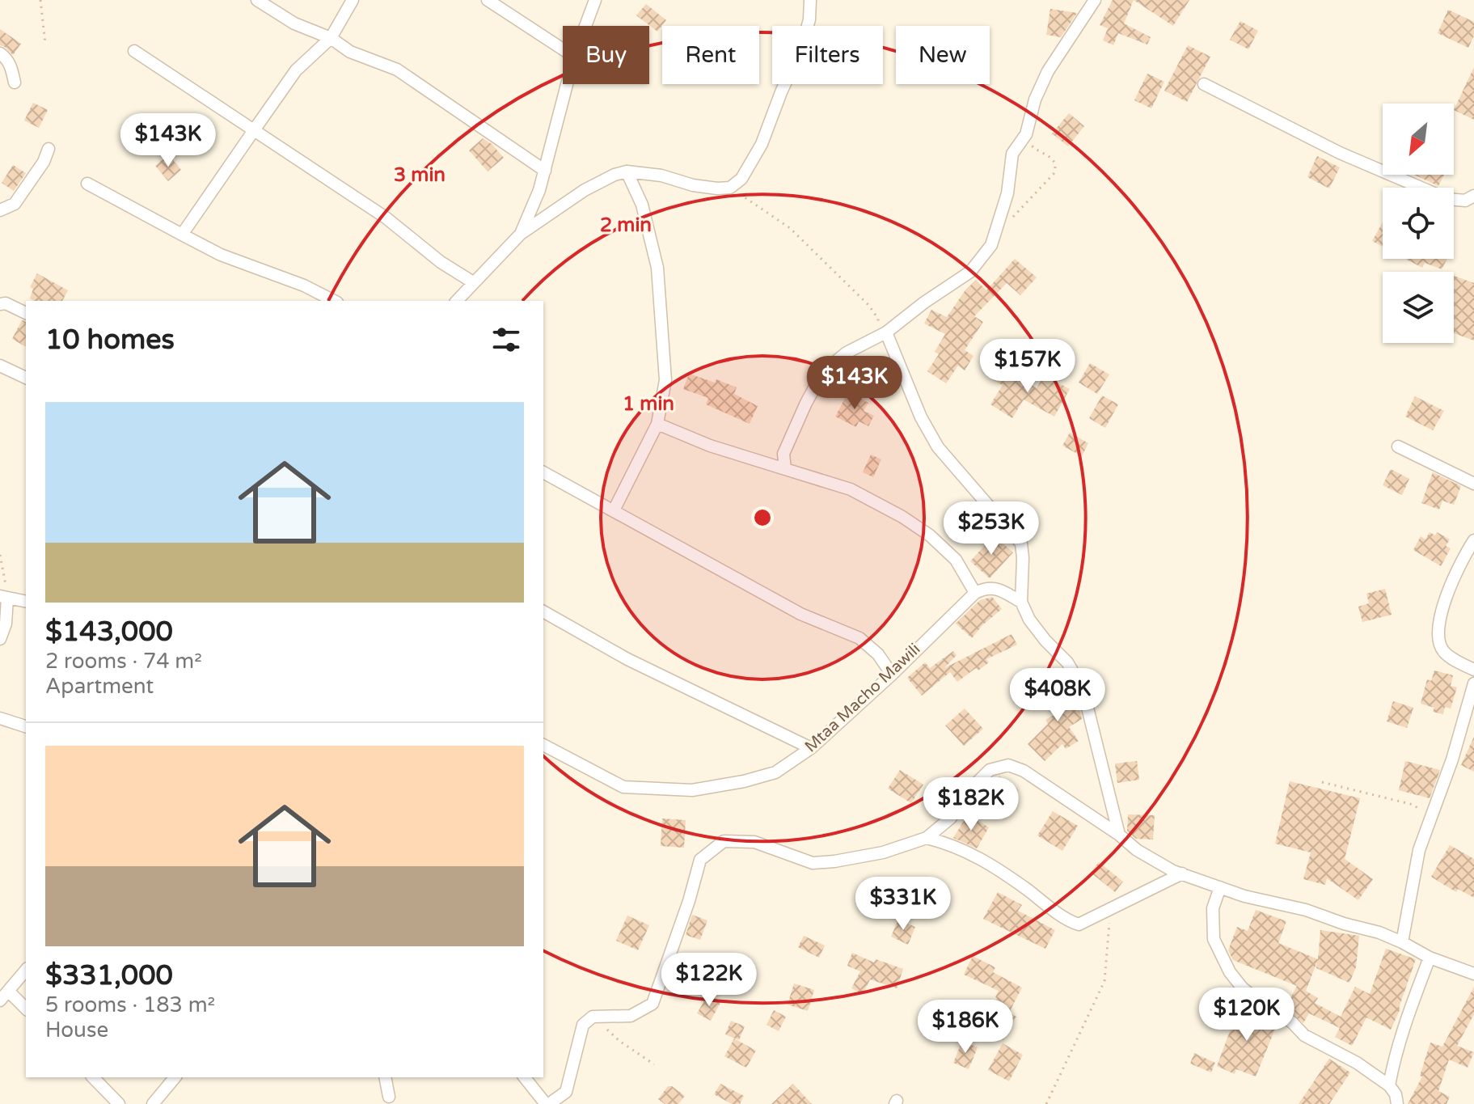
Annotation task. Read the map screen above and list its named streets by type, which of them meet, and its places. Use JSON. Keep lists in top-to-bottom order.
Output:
{
  "streets": {
    "street": ["Mtaa Macho Mawili"]
  },
  "north": "bottom left",
  "page": {
    "chip": [
      "Buy",
      "Rent",
      "Filters",
      "New"
    ],
    "price": [
      "$143K",
      "$157K",
      "$143K",
      "$253K",
      "$408K",
      "$182K",
      "$331K",
      "$122K",
      "$120K",
      "$186K"
    ],
    "heading": "10 homes",
    "list": [
      {
        "name": "$143,000",
        "note": "2 rooms · 74 m² · Apartment"
      },
      {
        "name": "$331,000",
        "note": "5 rooms · 183 m² · House"
      }
    ]
  },
  "rings": ["3 min", "2 min", "1 min"]
}
